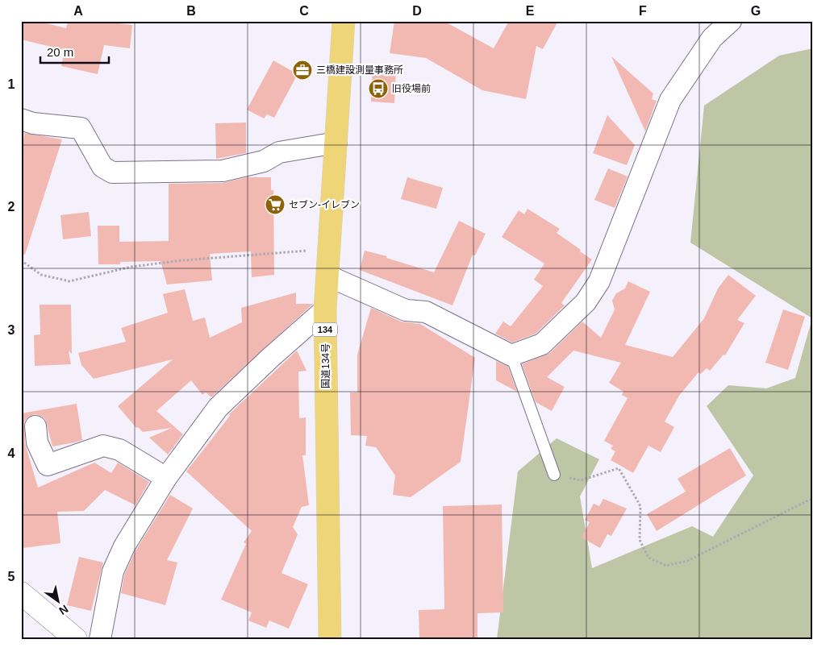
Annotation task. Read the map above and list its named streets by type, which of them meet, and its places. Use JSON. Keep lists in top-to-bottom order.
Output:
{
  "streets": {
    "highway": ["134", "国道134号"]
  },
  "places": {
    "office": ["三橋建設測量事務所"],
    "bus stop": ["旧役場前"],
    "supermarket": ["セブン-イレブン"]
  },
  "scale_bar": "20 m",
  "north": "bottom right",
  "grid": {
    "columns": [
      "A",
      "B",
      "C",
      "D",
      "E",
      "F",
      "G"
    ],
    "rows": [
      "1",
      "2",
      "3",
      "4",
      "5"
    ]
  }
}
